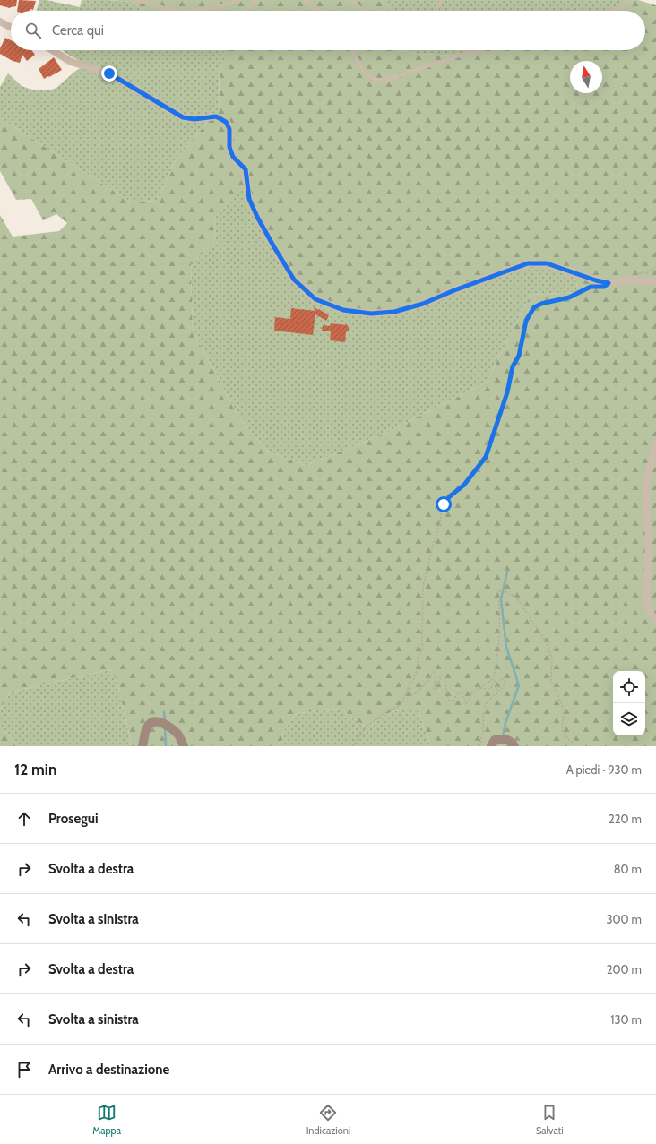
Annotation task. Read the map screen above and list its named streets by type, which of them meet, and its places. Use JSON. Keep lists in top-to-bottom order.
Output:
{
  "north": "top",
  "page": {
    "search": "Cerca qui",
    "heading": ["12 min", "A piedi · 930 m"],
    "list": [
      ["Prosegui", "220 m"],
      ["Svolta a destra", "80 m"],
      ["Svolta a sinistra", "300 m"],
      ["Svolta a destra", "200 m"],
      ["Svolta a sinistra", "130 m"],
      "Arrivo a destinazione"
    ],
    "nav": ["Mappa", "Indicazioni", "Salvati"]
  }
}
